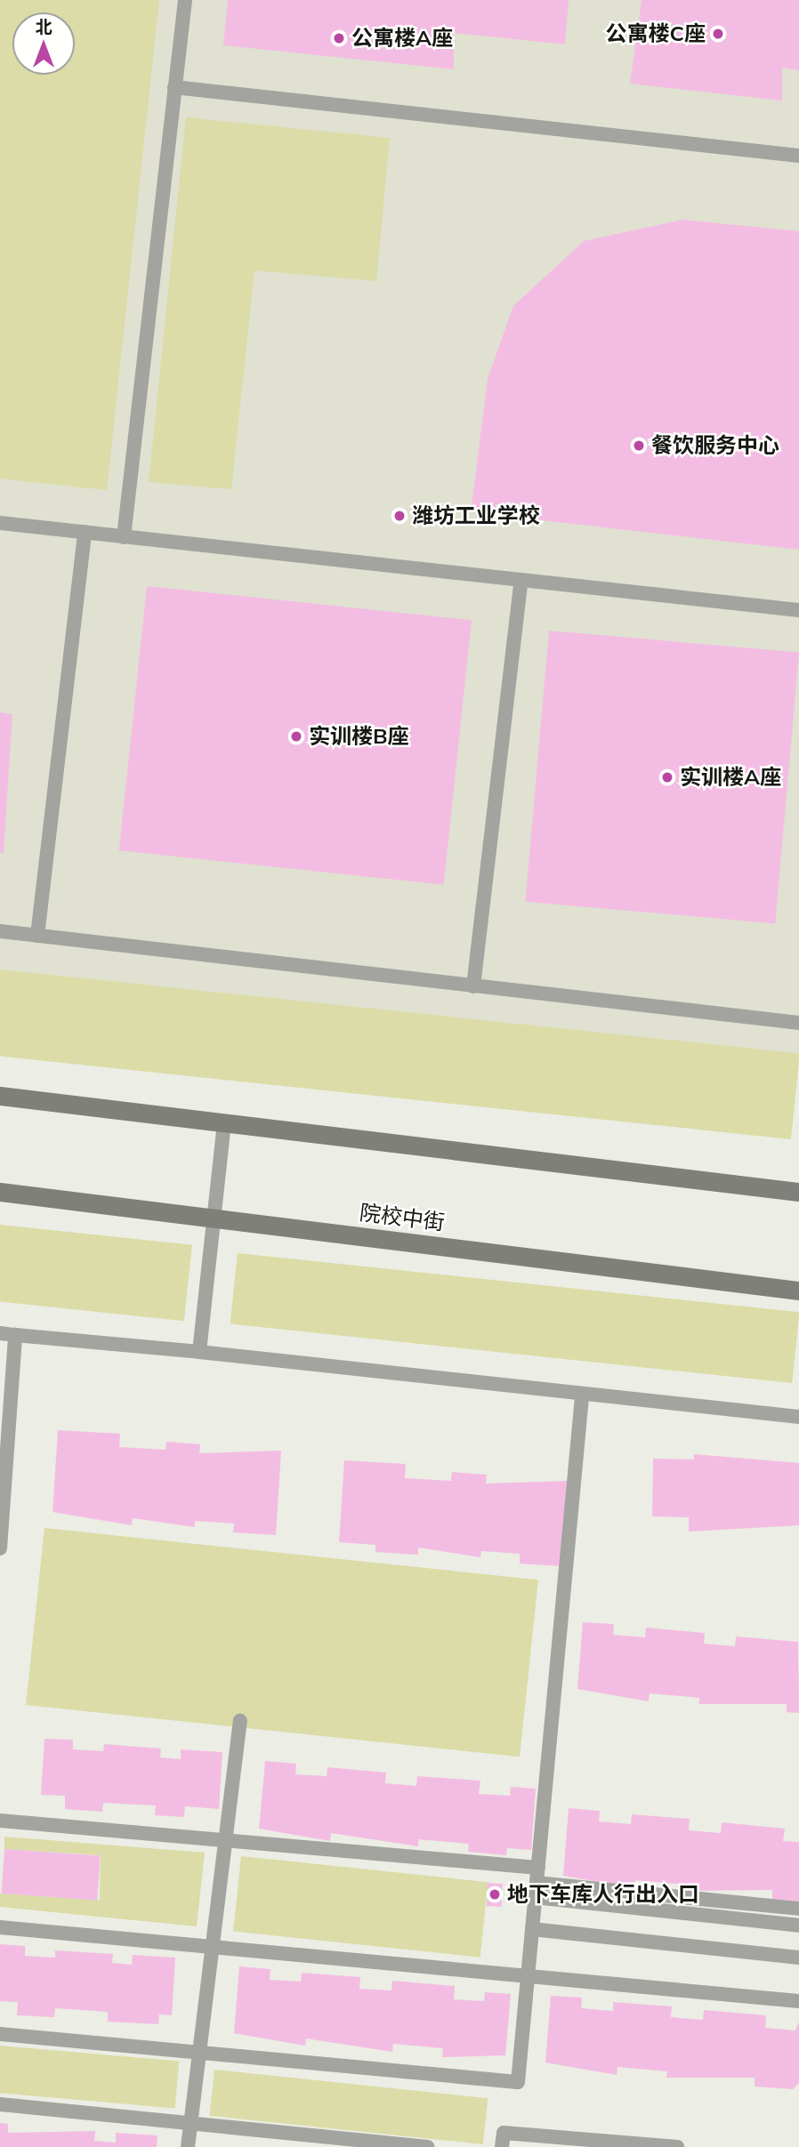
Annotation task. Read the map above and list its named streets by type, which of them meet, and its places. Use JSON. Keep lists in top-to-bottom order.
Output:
{
  "streets": {
    "main road": ["院校中街"]
  },
  "places": [
    "公寓楼C座",
    "公寓楼A座",
    "餐饮服务中心",
    "潍坊工业学校",
    "实训楼B座",
    "实训楼A座",
    "地下车库人行出入口"
  ],
  "north": "top"
}
